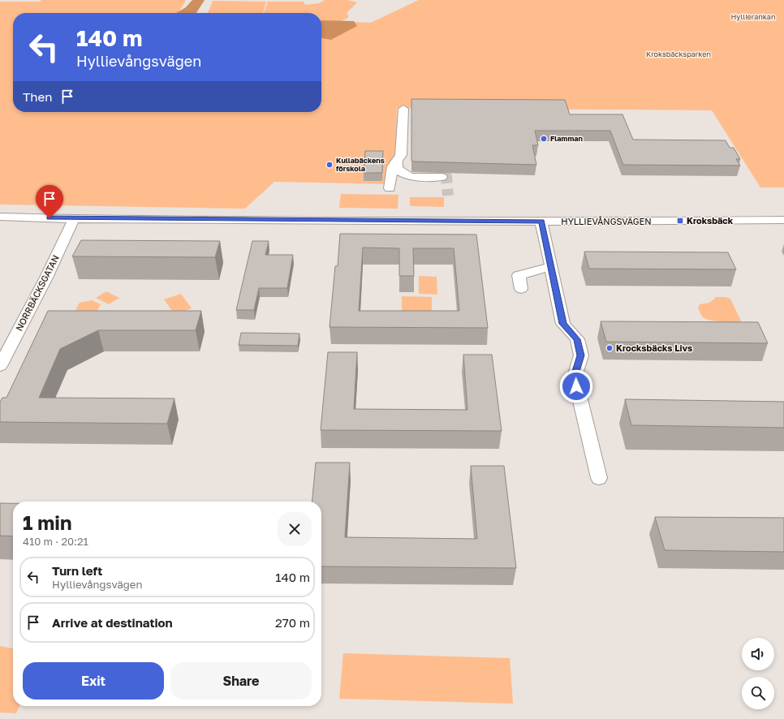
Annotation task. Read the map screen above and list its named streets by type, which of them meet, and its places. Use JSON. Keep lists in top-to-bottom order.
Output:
{
  "streets": {
    "street": ["HYLLIEVÅNGSVÄGEN", "NORRBÄCKSGATAN"]
  },
  "crossings": [
    ["HYLLIEVÅNGSVÄGEN", "NORRBÄCKSGATAN"]
  ],
  "parks": ["Hyllierankan", "Kroksbäcksparken"],
  "places": {
    "other": ["Flamman", "Kullabäckens förskola", "Krocksbäcks Livs"],
    "transit": ["Kroksbäck"]
  },
  "page": {
    "turn": ["140 m", "Hyllievångsvägen"],
    "then": "Then",
    "heading": ["1 min", "410 m · 20:21"],
    "list": [
      {
        "name": "Turn left",
        "note": "Hyllievångsvägen",
        "value": "140 m"
      },
      {
        "name": "Arrive at destination",
        "value": "270 m"
      }
    ],
    "buttons": ["Exit", "Share"]
  }
}
